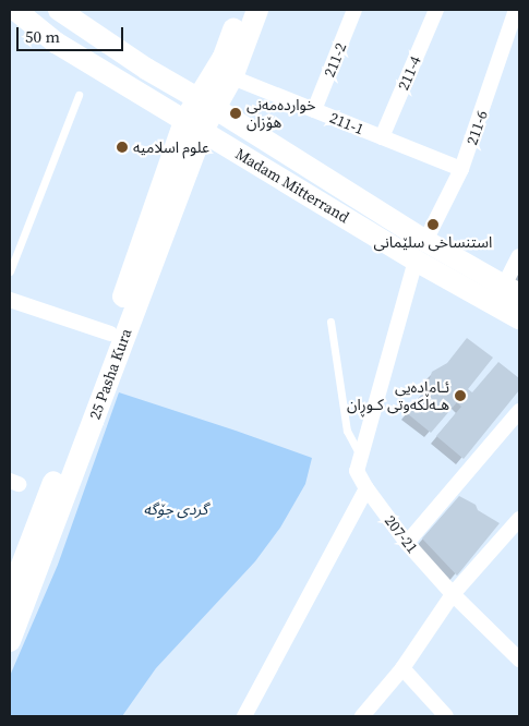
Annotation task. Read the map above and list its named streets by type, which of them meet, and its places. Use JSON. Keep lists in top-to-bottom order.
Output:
{
  "streets": {
    "main road": ["Madam Mitterrand", "25 Pasha Kura"],
    "street": [
      "211-2",
      "211-4",
      "211-1",
      "211-6",
      "207-21"
    ]
  },
  "crossings": [
    ["211-2", "211-1"],
    ["211-4", "211-1"],
    ["211-1", "211-6"],
    ["211-6", "Madam Mitterrand"],
    ["Madam Mitterrand", "25 Pasha Kura"]
  ],
  "parks": ["گردی جۆگە"],
  "places": [
    "خواردە‌مە‌نی ھۆزان",
    "علوم اسلاميه",
    "استنساخی سلێمانی",
    "ئـامادەیی هـەڵکەوتی کـوڕان"
  ],
  "scale_bar": "50 m"
}
